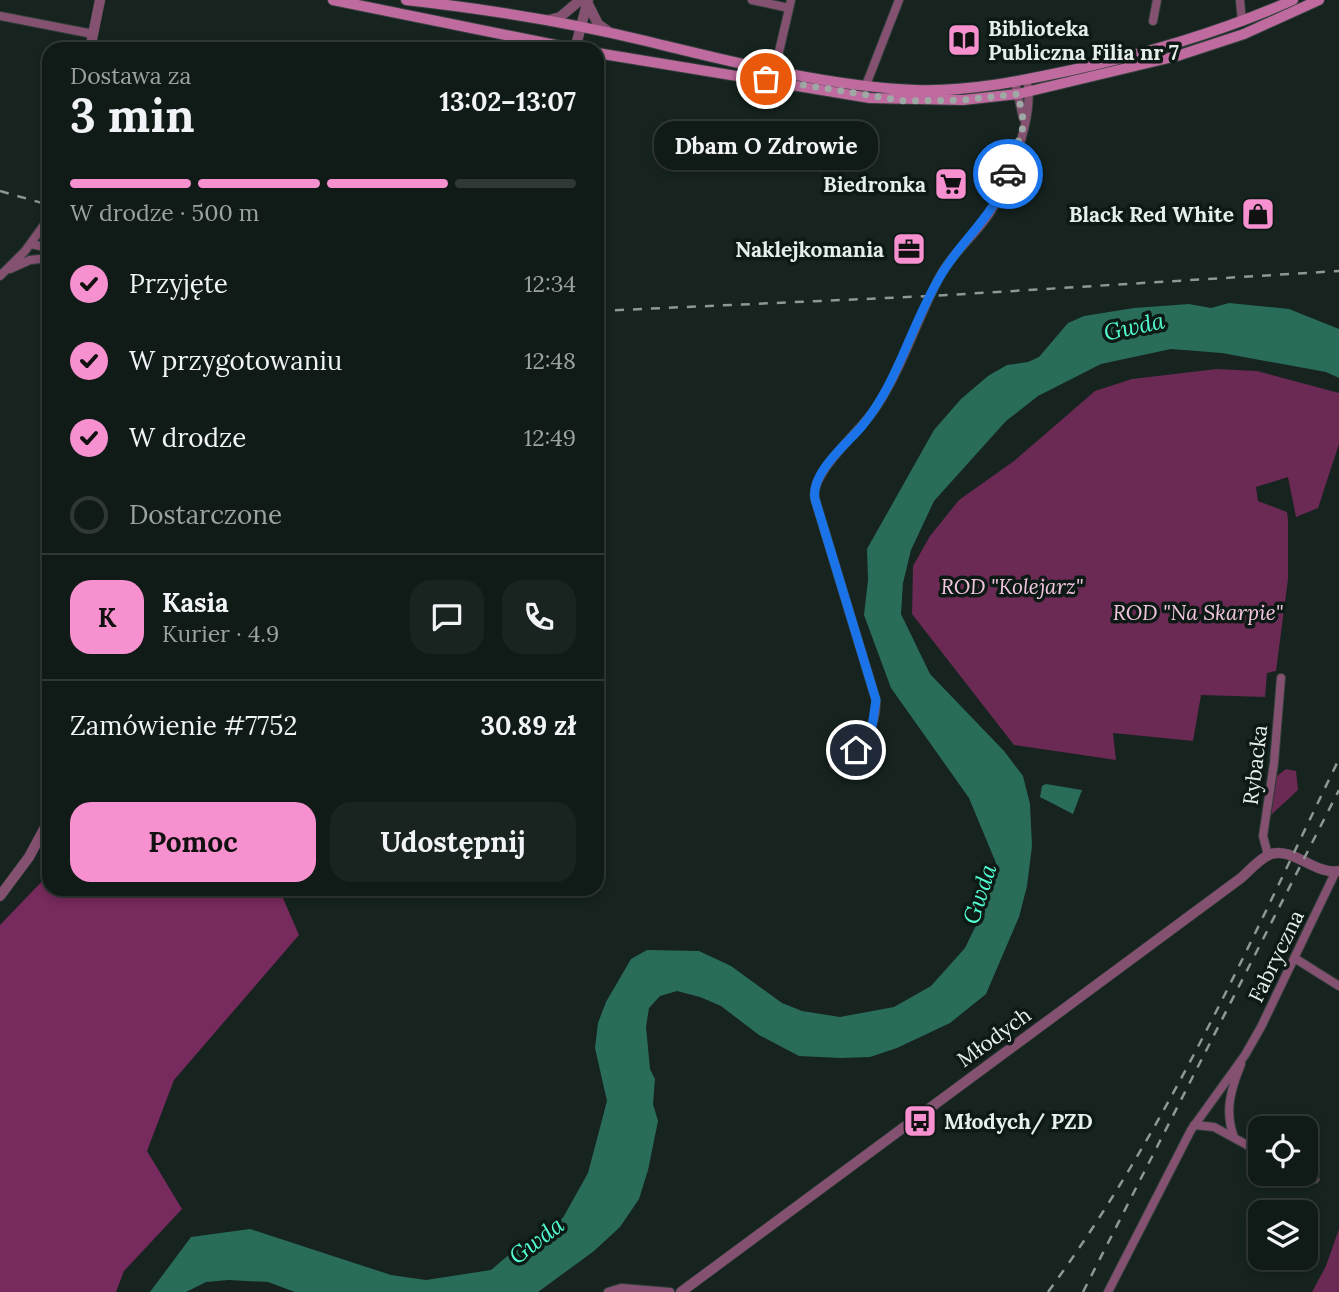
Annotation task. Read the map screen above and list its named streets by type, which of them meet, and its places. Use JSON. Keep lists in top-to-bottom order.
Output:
{
  "streets": {
    "street": ["Rybacka", "Fabryczna", "Młodych"]
  },
  "crossings": [
    ["Rybacka", "Młodych"]
  ],
  "water": ["Gwda"],
  "parks": ["ROD \"Kolejarz\"", "ROD \"Na Skarpie\""],
  "places": {
    "library": ["Biblioteka Publiczna Filia nr 7"],
    "other": ["Dbam O Zdrowie"],
    "supermarket": ["Biedronka"],
    "shop": ["Black Red White"],
    "office": ["Naklejkomania"],
    "bus stop": ["Młodych/ PZD"]
  },
  "page": {
    "heading": ["3 min", "Dostawa za", "13:02–13:07"],
    "panel": [
      "Kasia",
      "Kurier · 4.9",
      "Zamówienie #7752",
      "30.89 zł"
    ],
    "bubble": "Dbam O Zdrowie",
    "bar": "W drodze · 500 m",
    "list": [
      ["Przyjęte", "12:34"],
      ["W przygotowaniu", "12:48"],
      ["W drodze", "12:49"],
      "Dostarczone"
    ],
    "round": "K",
    "buttons": ["Pomoc", "Udostępnij"]
  }
}
